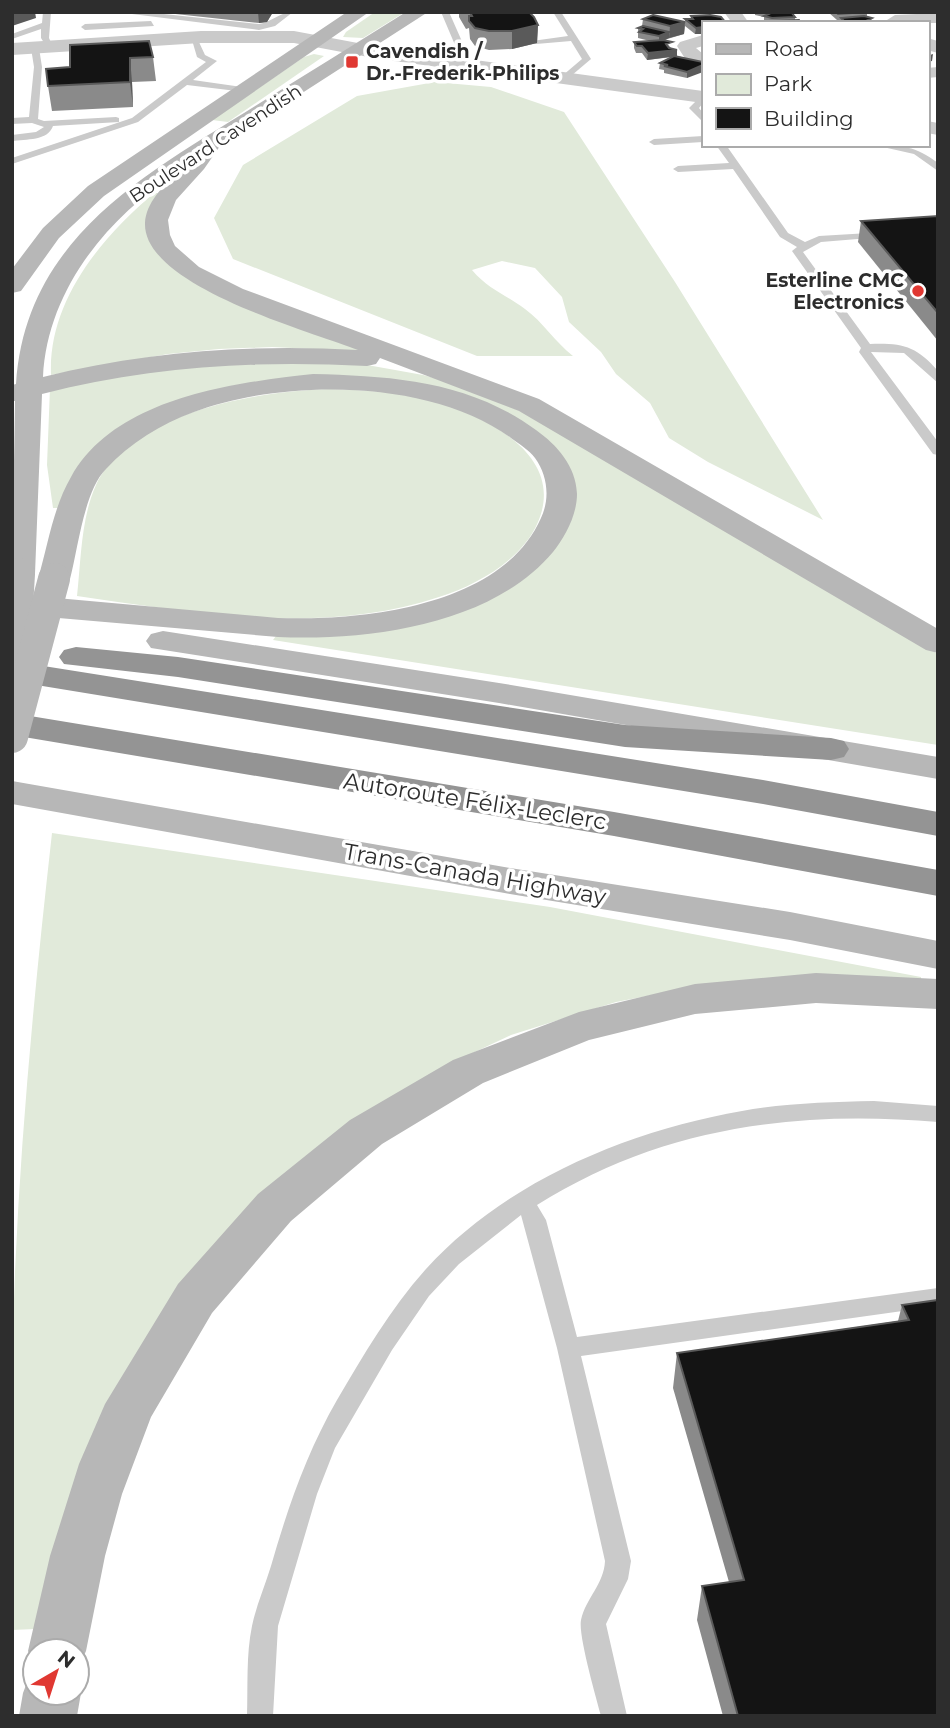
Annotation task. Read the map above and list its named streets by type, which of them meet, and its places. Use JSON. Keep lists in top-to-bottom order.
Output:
{
  "streets": {
    "highway": ["Autoroute Félix-Leclerc"],
    "main road": ["Boulevard Cavendish", "Trans-Canada Highway"]
  },
  "places": {
    "transit": ["Cavendish / Dr.-Frederik-Philips"],
    "other": ["Esterline CMC Electronics"]
  },
  "legend": ["Road", "Park", "Building"],
  "north": "top right"
}
